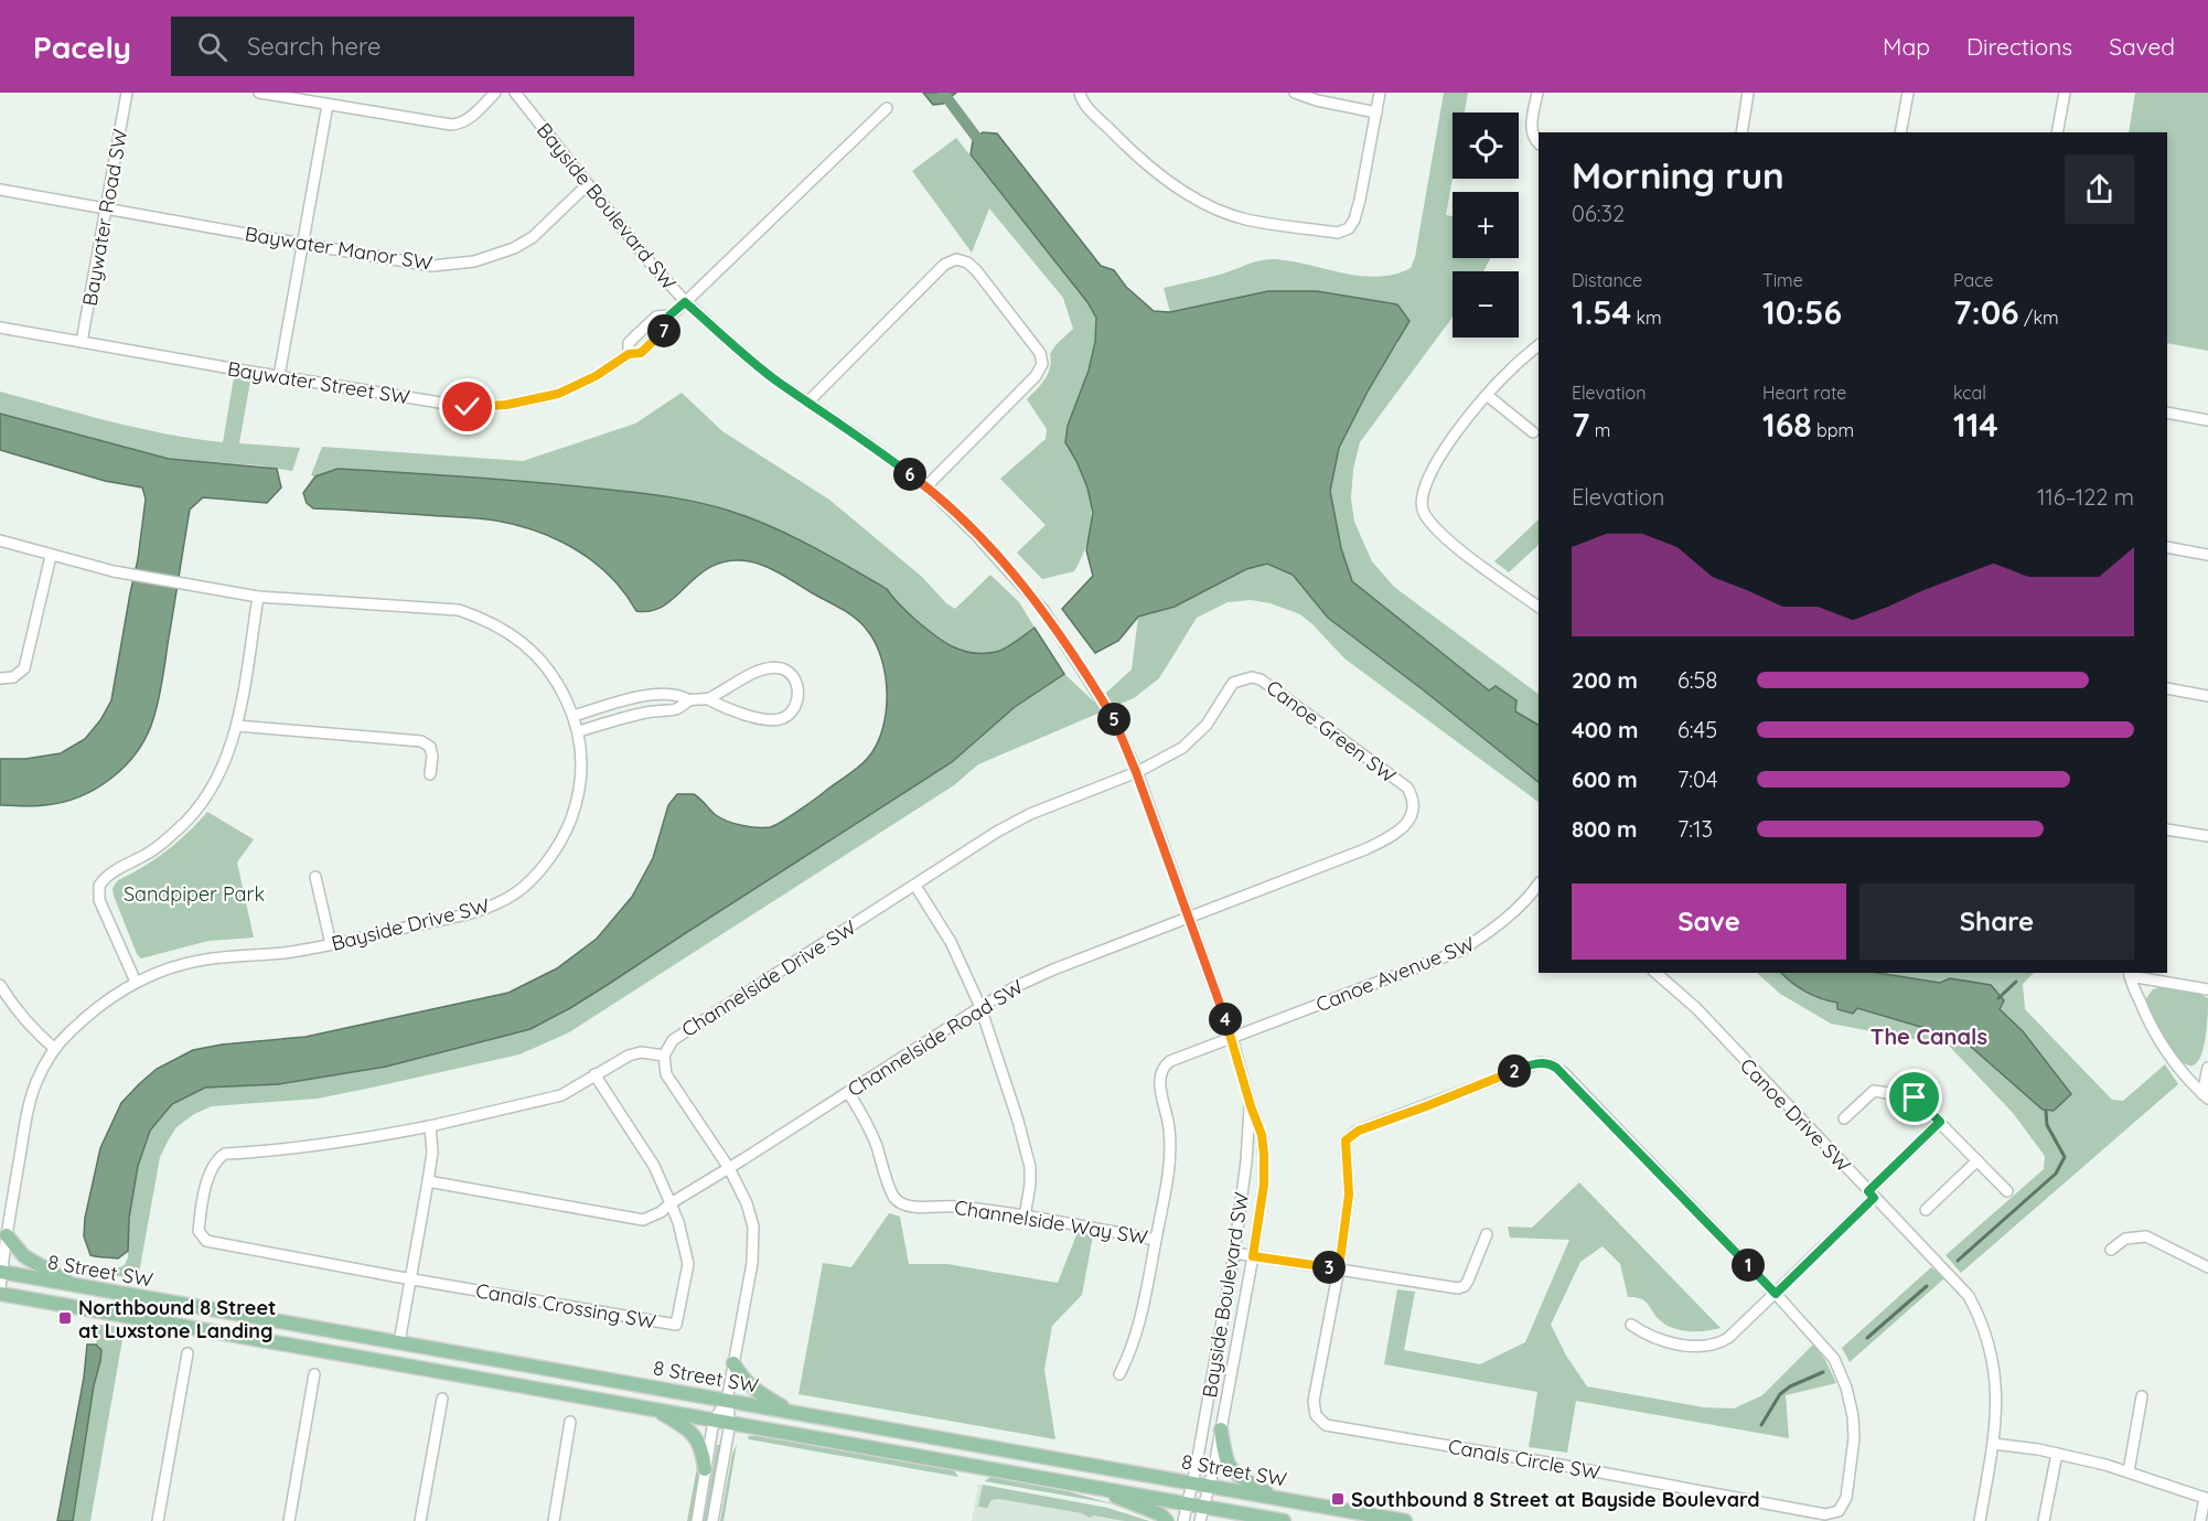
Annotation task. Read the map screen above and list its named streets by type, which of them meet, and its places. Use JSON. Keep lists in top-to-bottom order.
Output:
{
  "streets": {
    "main road": ["8 Street SW"],
    "street": [
      "Bayside Boulevard SW",
      "Baywater Road SW",
      "Baywater Manor SW",
      "Baywater Street SW",
      "Canoe Green SW",
      "Bayside Drive SW",
      "Canoe Avenue SW",
      "Channelside Drive SW",
      "Channelside Road SW",
      "Canoe Drive SW",
      "Channelside Way SW",
      "Canals Crossing SW",
      "Canals Circle SW"
    ]
  },
  "crossings": [
    ["Bayside Boulevard SW", "Baywater Manor SW"],
    ["Bayside Boulevard SW", "Baywater Street SW"],
    ["Bayside Boulevard SW", "Canoe Green SW"],
    ["Bayside Boulevard SW", "Canoe Avenue SW"],
    ["Bayside Boulevard SW", "Channelside Drive SW"],
    ["Bayside Boulevard SW", "Channelside Road SW"],
    ["Bayside Boulevard SW", "Channelside Way SW"],
    ["Bayside Boulevard SW", "8 Street SW"],
    ["Baywater Road SW", "Baywater Manor SW"],
    ["Baywater Road SW", "Baywater Street SW"],
    ["Canoe Green SW", "Channelside Drive SW"],
    ["Canoe Green SW", "Channelside Road SW"],
    ["Bayside Drive SW", "8 Street SW"],
    ["Canoe Avenue SW", "Channelside Way SW"],
    ["Channelside Drive SW", "Channelside Road SW"],
    ["Channelside Drive SW", "8 Street SW"],
    ["Channelside Drive SW", "Canals Crossing SW"],
    ["Channelside Road SW", "Channelside Way SW"]
  ],
  "districts": ["The Canals"],
  "parks": ["Sandpiper Park"],
  "places": {
    "transit": ["Northbound 8 Street at Luxstone Landing", "Southbound 8 Street at Bayside Boulevard"]
  },
  "page": {
    "header": "Pacely",
    "search": "Search here",
    "nav": ["Map", "Directions", "Saved"],
    "map_buttons": ["+", "−"],
    "heading": ["Morning run", "06:32"],
    "stats": [
      ["Distance", "1.54 km"],
      ["Time", "10:56"],
      ["Pace", "7:06 /km"],
      ["Elevation", "7 m"],
      ["Heart rate", "168 bpm"],
      ["kcal", "114"]
    ],
    "pins": [
      "7",
      "6",
      "5",
      "4",
      "2",
      "1",
      "3"
    ],
    "chart": ["Elevation", "116–122 m"],
    "list": [
      {
        "name": "200 m",
        "note": "6:58"
      },
      {
        "name": "400 m",
        "note": "6:45"
      },
      {
        "name": "600 m",
        "note": "7:04"
      },
      {
        "name": "800 m",
        "note": "7:13"
      }
    ],
    "buttons": ["Save", "Share"]
  }
}
